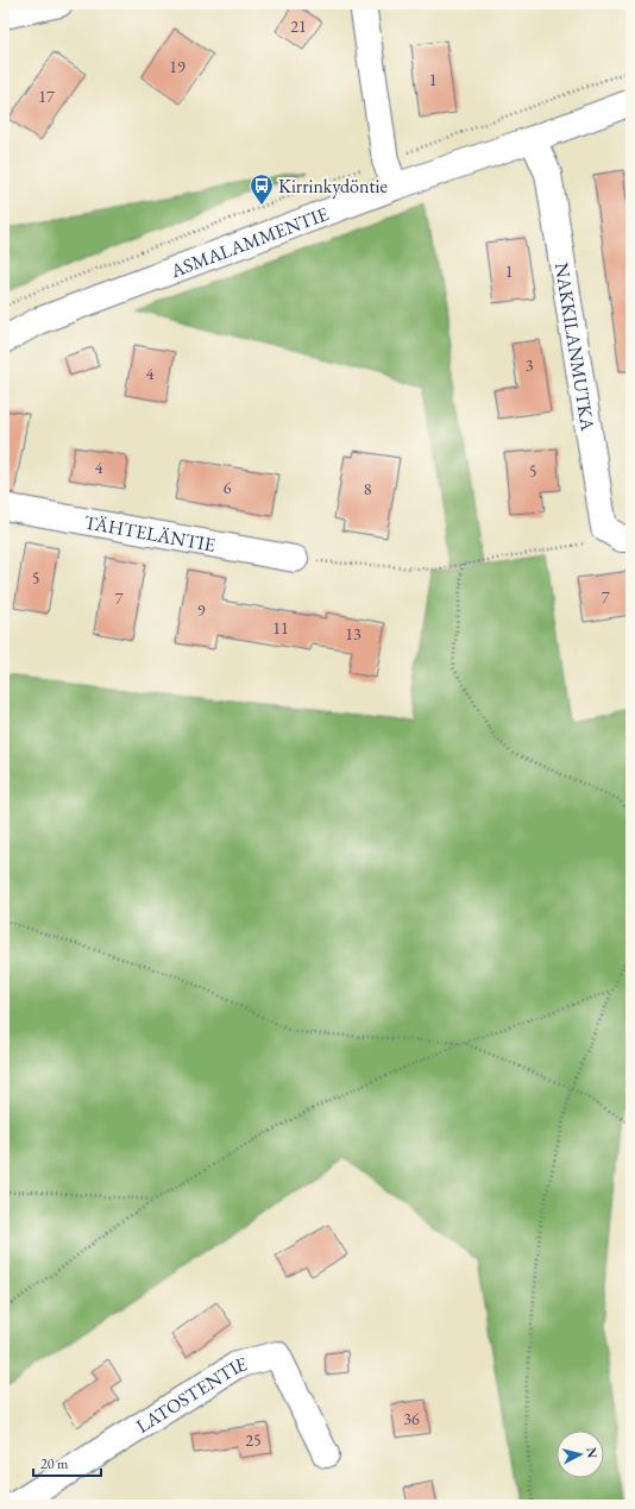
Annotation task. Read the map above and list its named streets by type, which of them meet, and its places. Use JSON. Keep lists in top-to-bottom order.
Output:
{
  "streets": {
    "street": [
      "ASMALAMMENTIE",
      "NAKKILANMUTKA",
      "TÄHTELÄNTIE",
      "LATOSTENTIE"
    ]
  },
  "crossings": [
    ["ASMALAMMENTIE", "NAKKILANMUTKA"]
  ],
  "places": {
    "bus stop": ["Kirrinkydöntie"]
  },
  "house_numbers": [
    "21",
    "19",
    "1",
    "17",
    "1",
    "3",
    "4",
    "4",
    "5",
    "6",
    "8",
    "5",
    "7",
    "7",
    "9",
    "11",
    "13",
    "36",
    "25"
  ],
  "scale_bar": "20 m",
  "north": "right"
}
